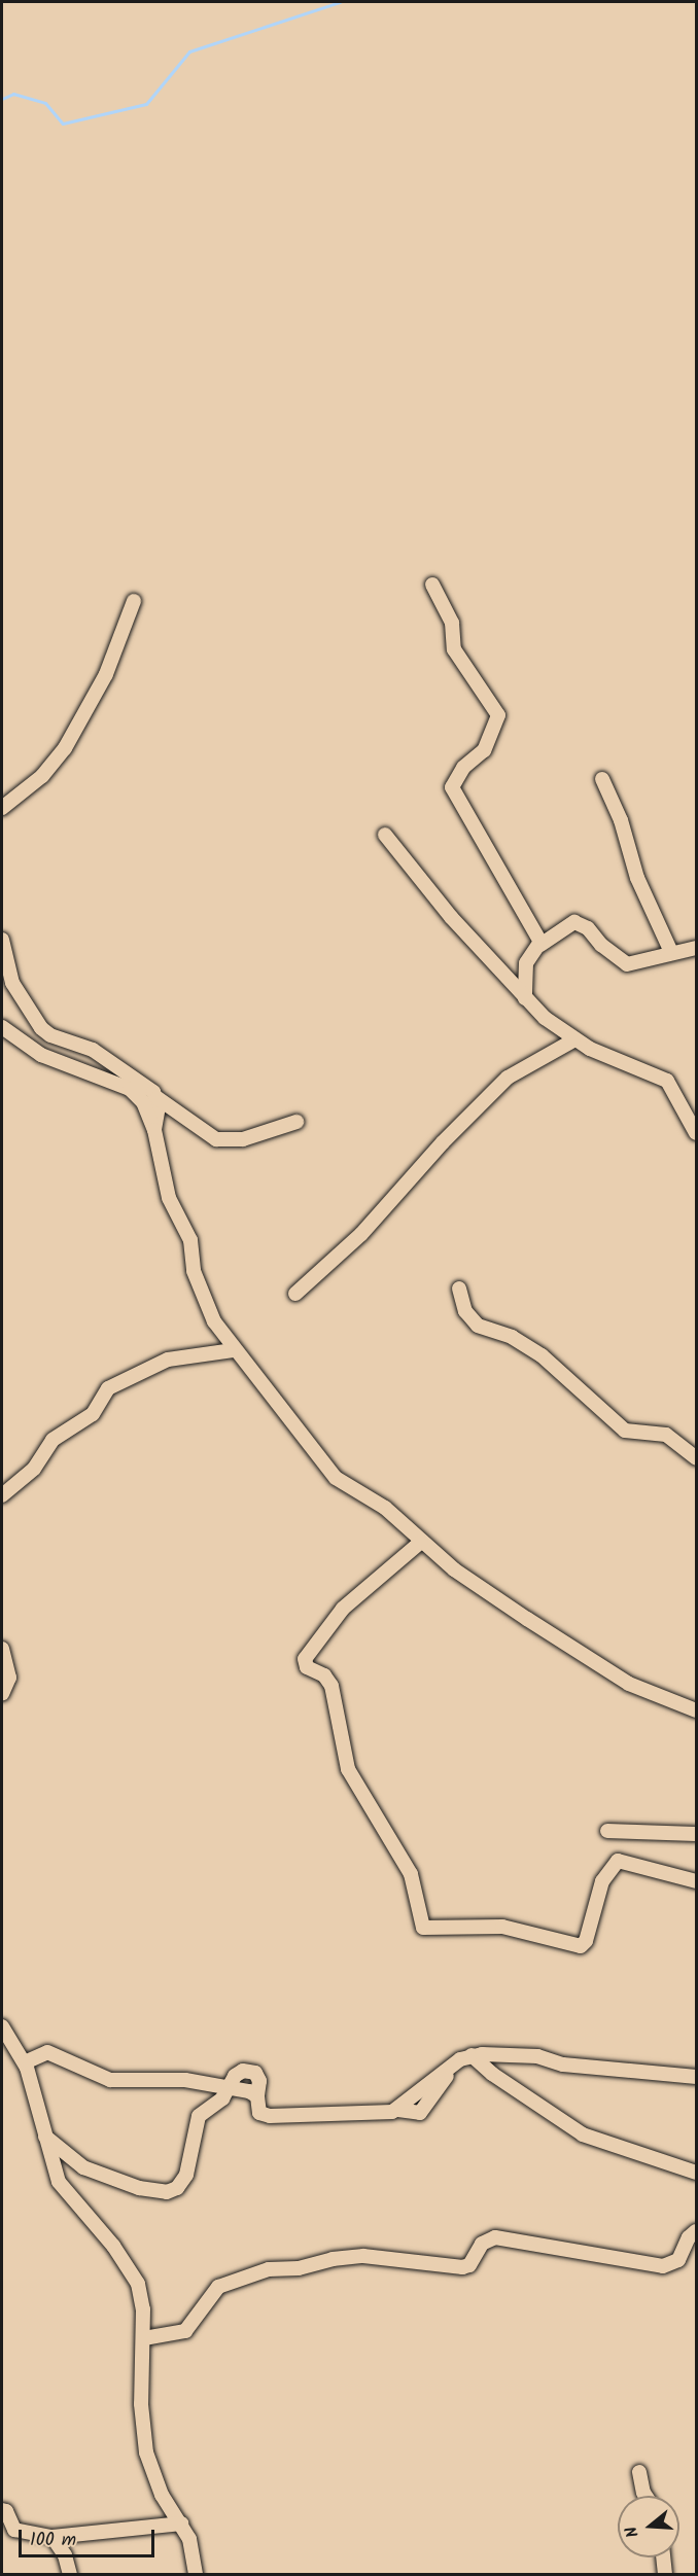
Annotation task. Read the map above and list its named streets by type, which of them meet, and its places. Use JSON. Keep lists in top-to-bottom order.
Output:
{
  "scale_bar": "100 m",
  "north": "left"
}
